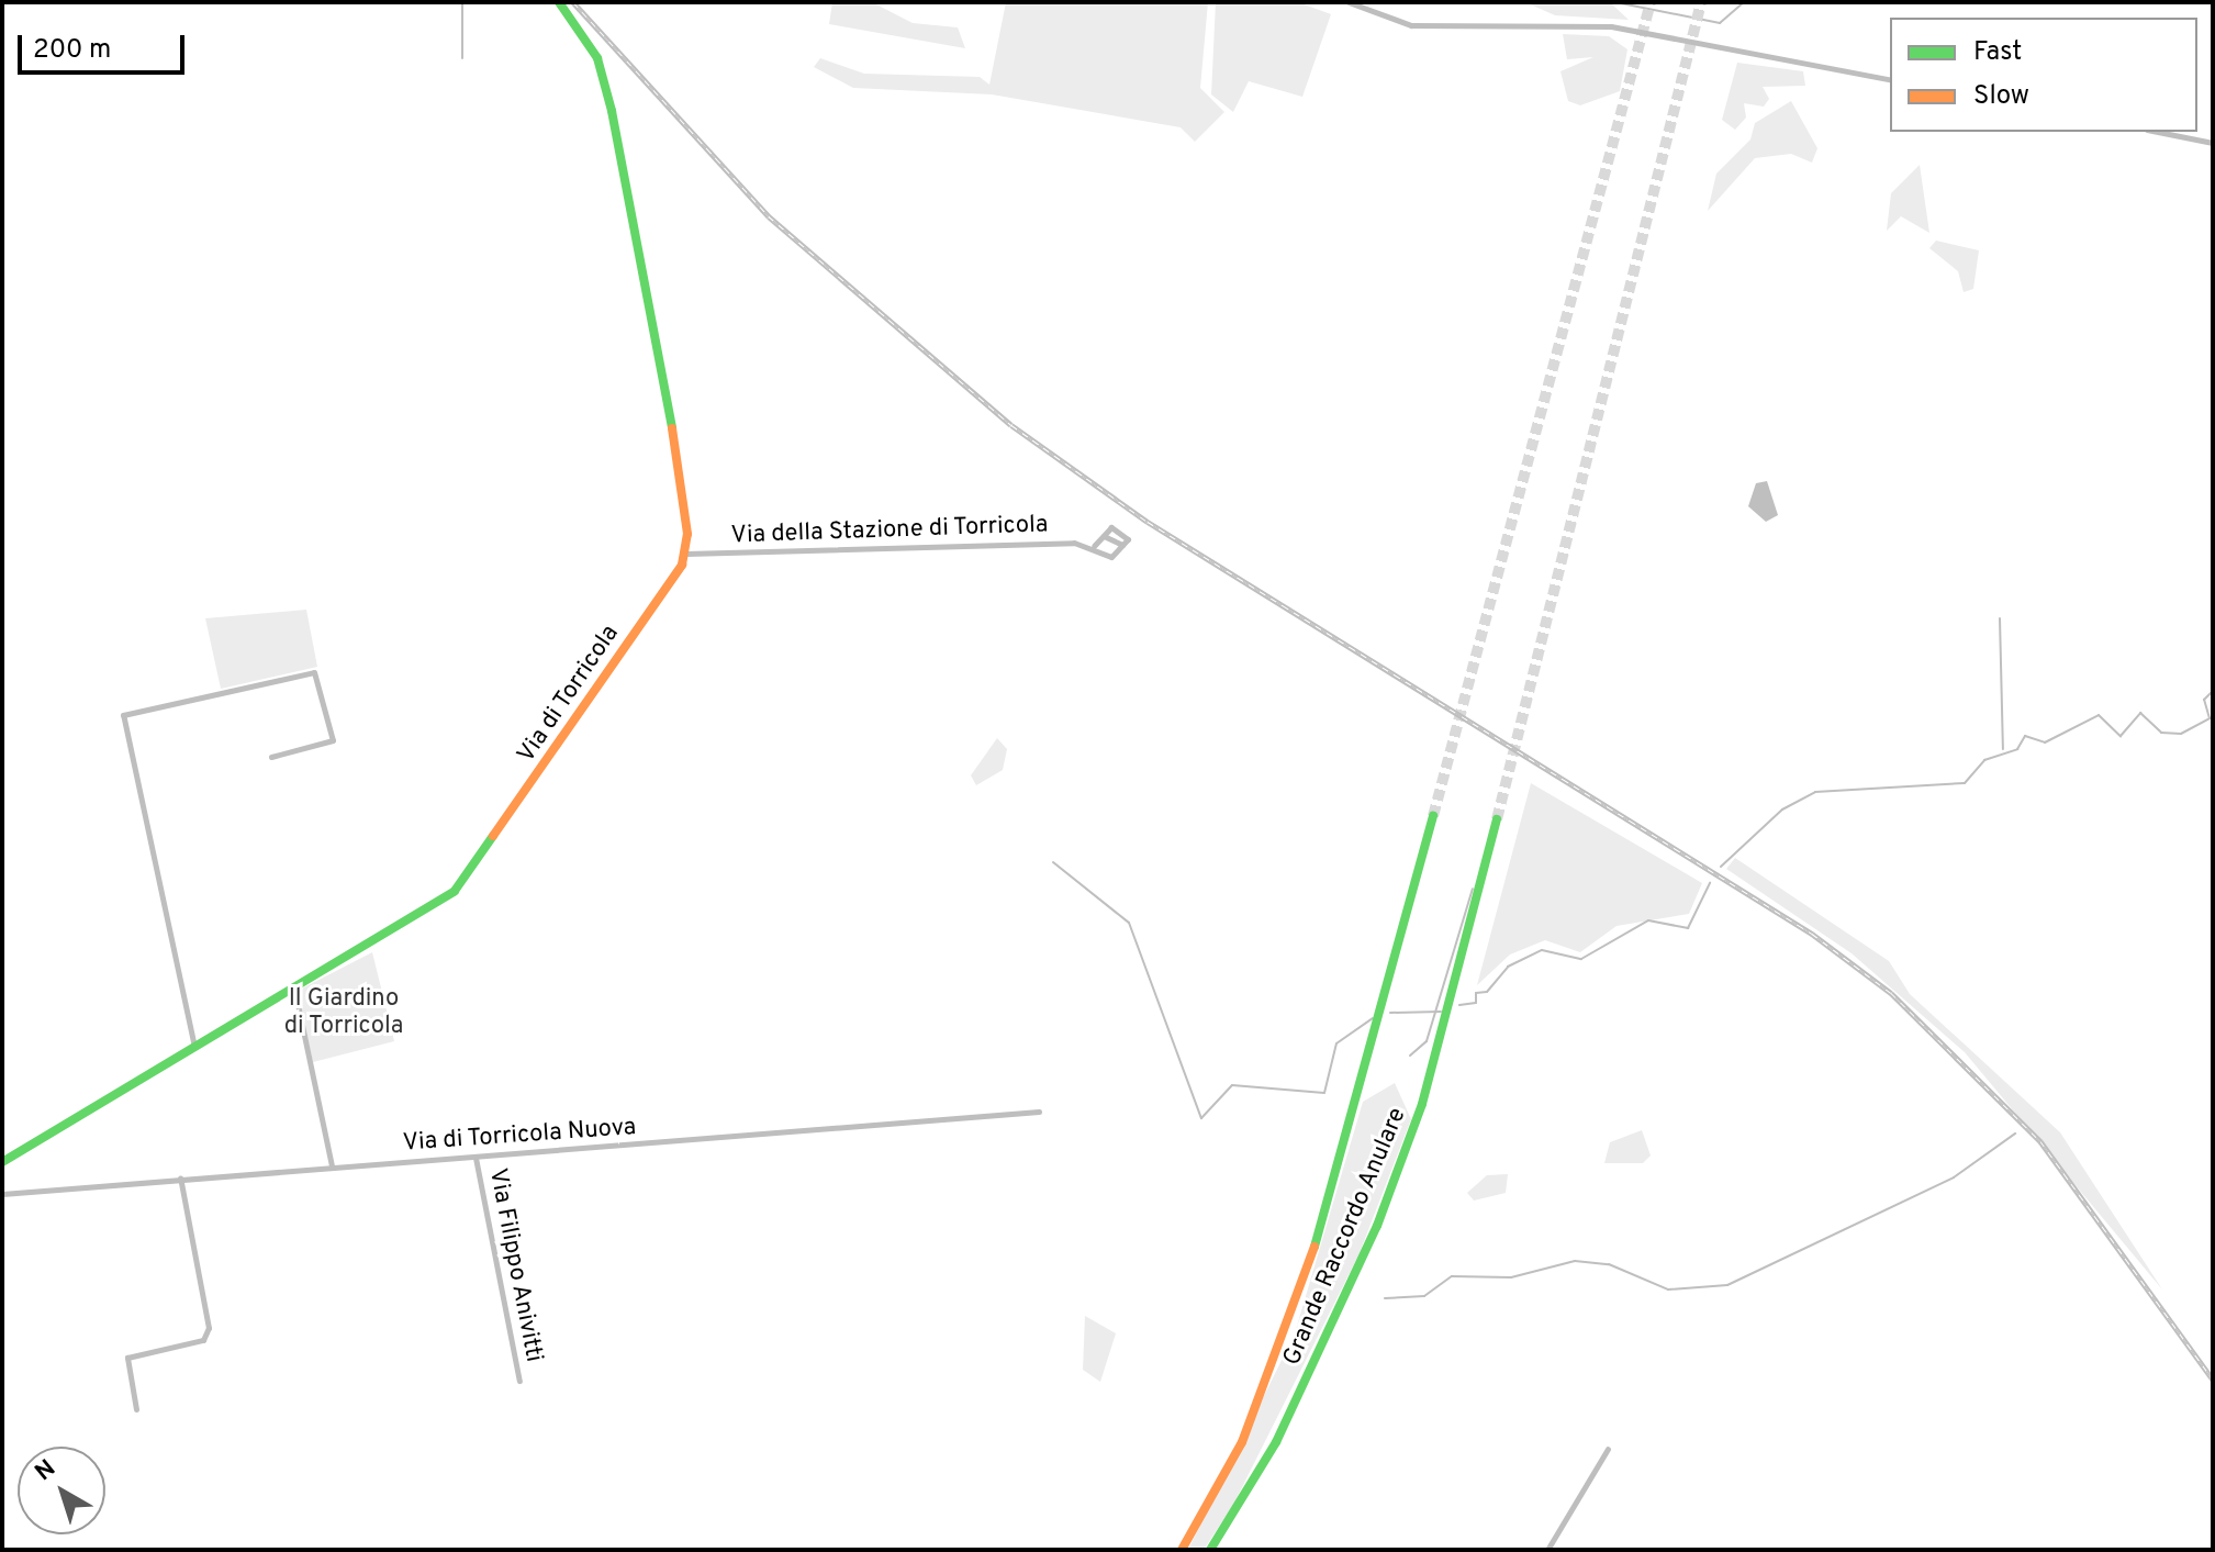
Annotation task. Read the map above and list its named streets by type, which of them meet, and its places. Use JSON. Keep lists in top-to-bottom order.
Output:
{
  "streets": {
    "main road": ["Via di Torricola", "Grande Raccordo Anulare"],
    "street": ["Via della Stazione di Torricola", "Via di Torricola Nuova", "Via Filippo Anivitti"]
  },
  "crossings": [
    ["Via della Stazione di Torricola", "Via di Torricola"],
    ["Via di Torricola Nuova", "Via Filippo Anivitti"]
  ],
  "parks": ["Il Giardino di Torricola"],
  "legend": ["Fast", "Slow"],
  "scale_bar": "200 m",
  "north": "top left"
}
